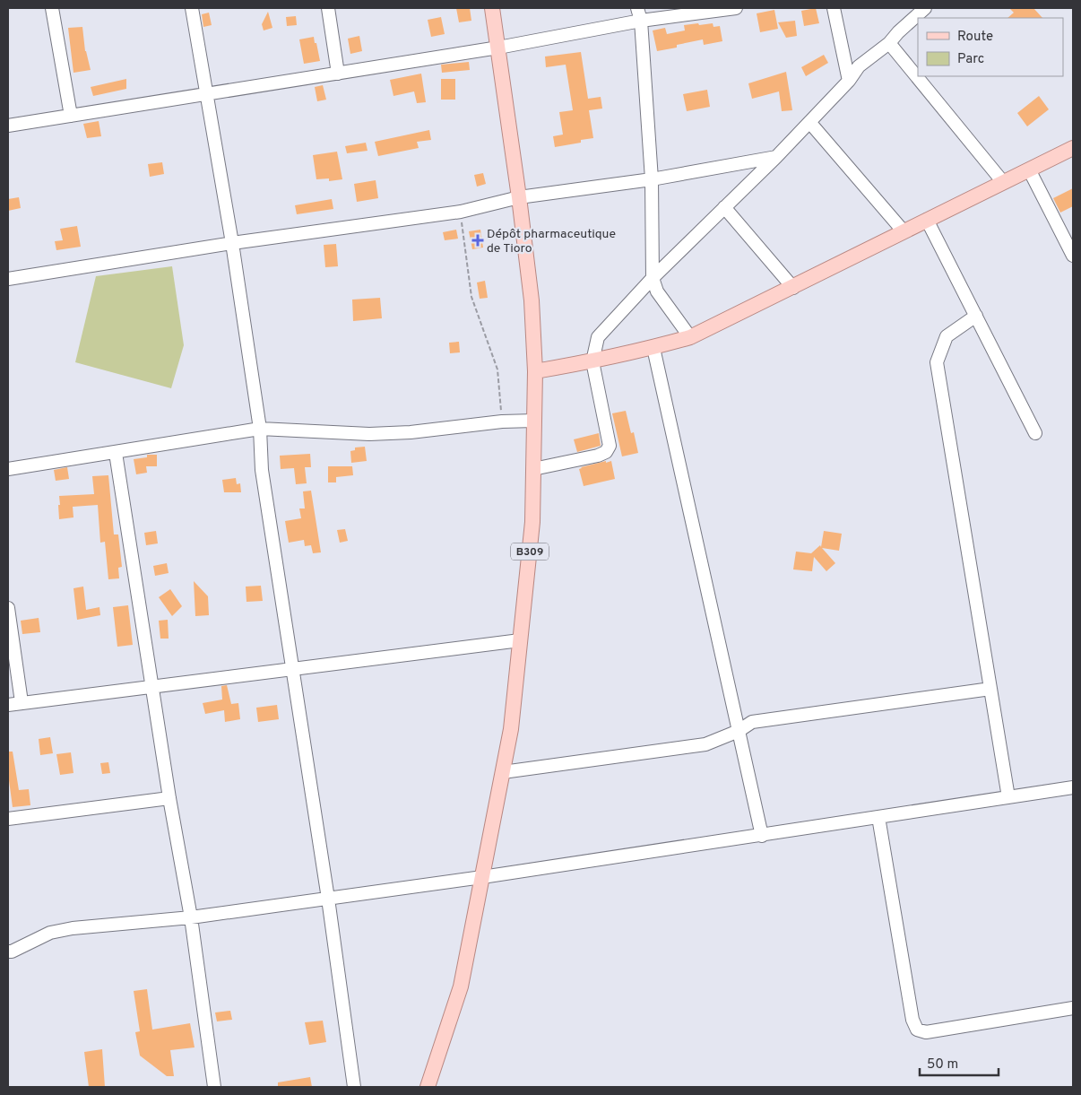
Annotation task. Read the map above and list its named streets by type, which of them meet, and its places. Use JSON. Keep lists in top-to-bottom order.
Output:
{
  "streets": {
    "main road": ["B309"]
  },
  "places": {
    "health": ["Dépôt pharmaceutique de Tioro"]
  },
  "legend": ["Route", "Parc"],
  "scale_bar": "50 m"
}
